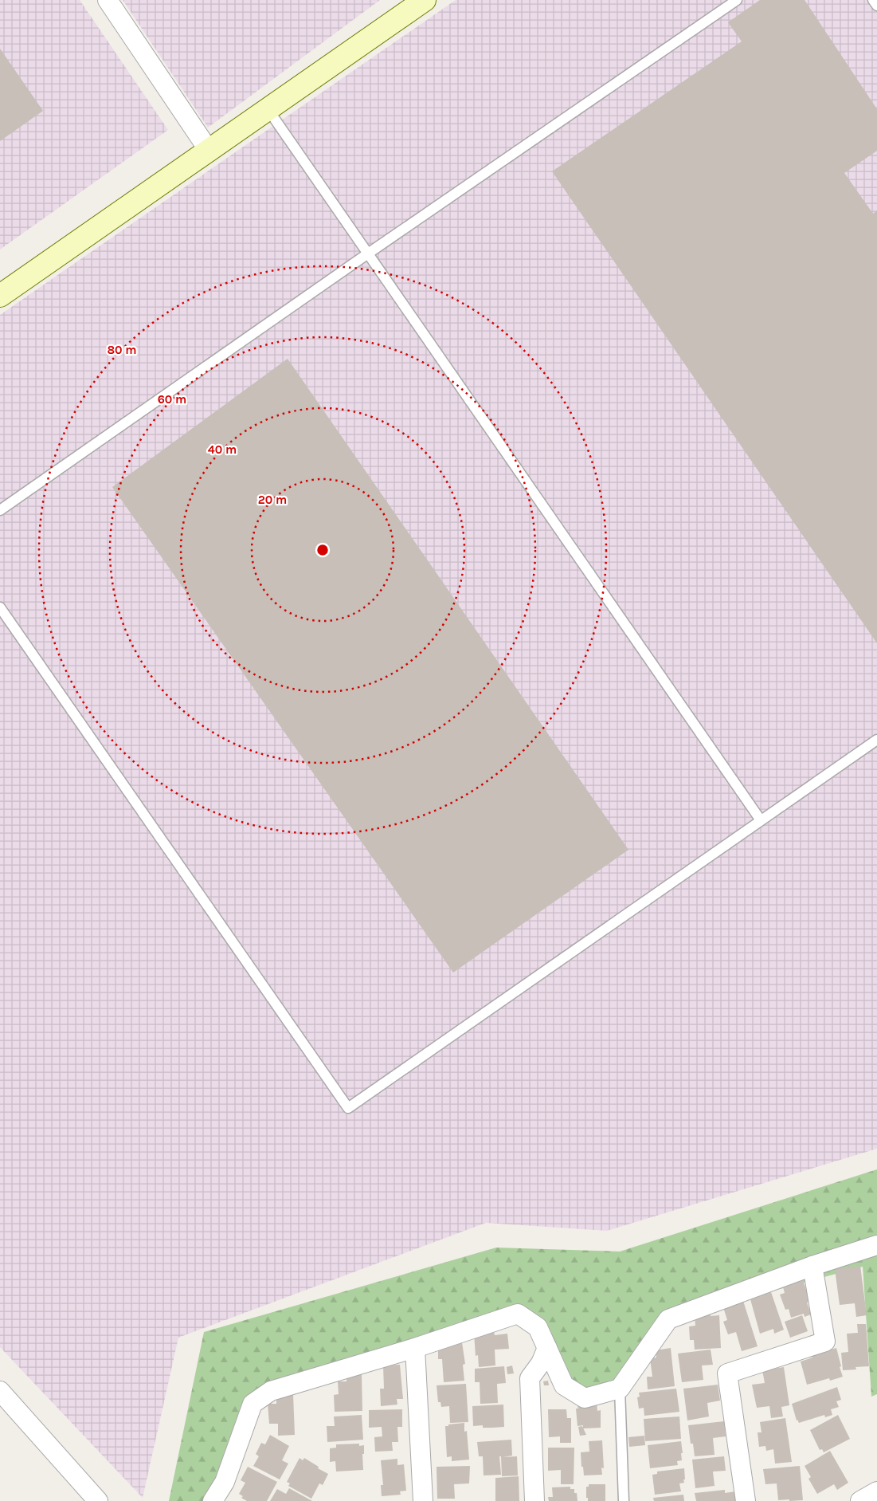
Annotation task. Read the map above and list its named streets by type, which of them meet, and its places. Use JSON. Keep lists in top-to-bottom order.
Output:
{
  "rings": [
    "80 m",
    "60 m",
    "40 m",
    "20 m"
  ]
}
